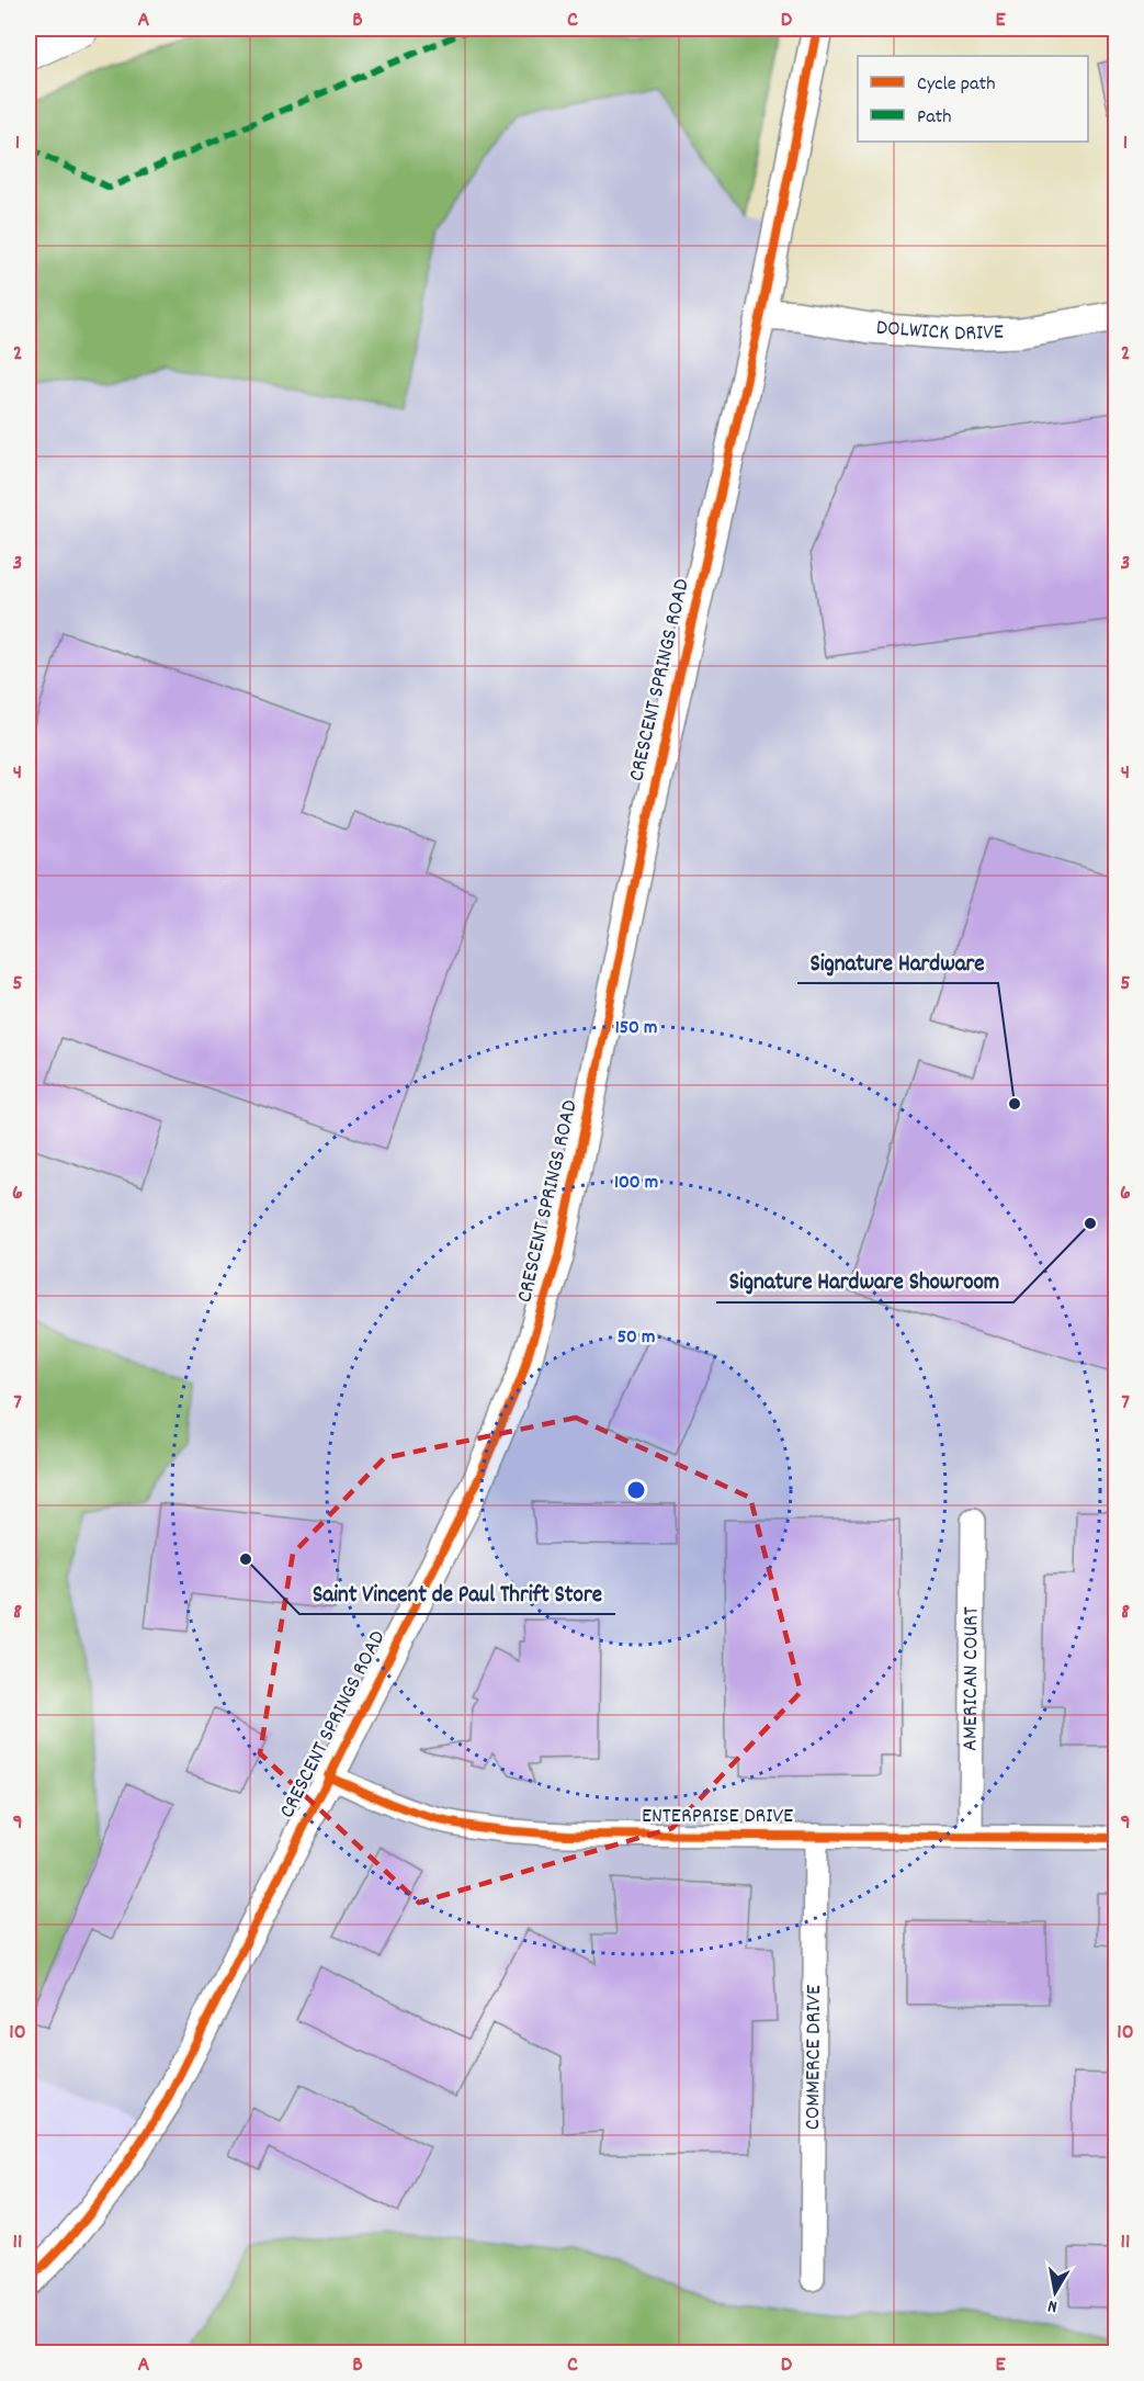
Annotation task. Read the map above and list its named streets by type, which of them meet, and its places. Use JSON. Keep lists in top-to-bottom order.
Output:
{
  "streets": {
    "main road": ["DOLWICK DRIVE", "CRESCENT SPRINGS ROAD"],
    "street": ["AMERICAN COURT", "ENTERPRISE DRIVE", "COMMERCE DRIVE"]
  },
  "crossings": [
    ["DOLWICK DRIVE", "CRESCENT SPRINGS ROAD"],
    ["CRESCENT SPRINGS ROAD", "ENTERPRISE DRIVE"],
    ["AMERICAN COURT", "ENTERPRISE DRIVE"],
    ["ENTERPRISE DRIVE", "COMMERCE DRIVE"]
  ],
  "places": ["Signature Hardware", "Signature Hardware Showroom", "Saint Vincent de Paul Thrift Store"],
  "legend": ["Cycle path", "Path"],
  "north": "bottom",
  "grid": {
    "columns": [
      "A",
      "B",
      "C",
      "D",
      "E"
    ],
    "rows": [
      "1",
      "2",
      "3",
      "4",
      "5",
      "6",
      "7",
      "8",
      "9",
      "10",
      "11"
    ]
  },
  "rings": ["150 m", "100 m", "50 m"]
}
